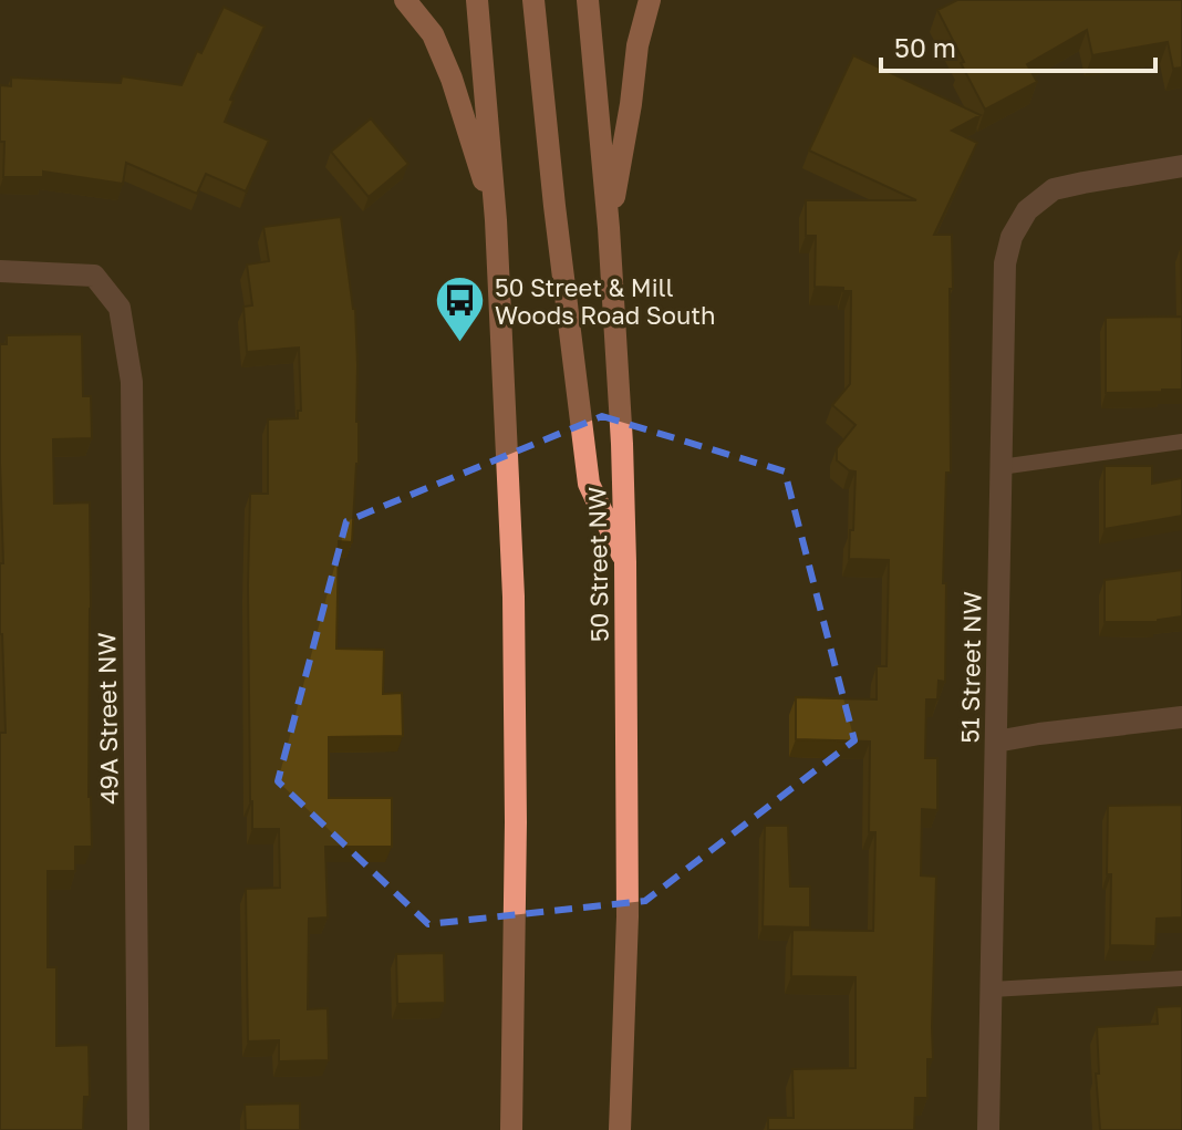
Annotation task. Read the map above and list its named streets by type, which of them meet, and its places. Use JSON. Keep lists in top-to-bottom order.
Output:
{
  "streets": {
    "main road": ["50 Street NW"],
    "street": ["51 Street NW", "49A Street NW"]
  },
  "places": {
    "bus stop": ["50 Street & Mill Woods Road South"]
  },
  "scale_bar": "50 m"
}
